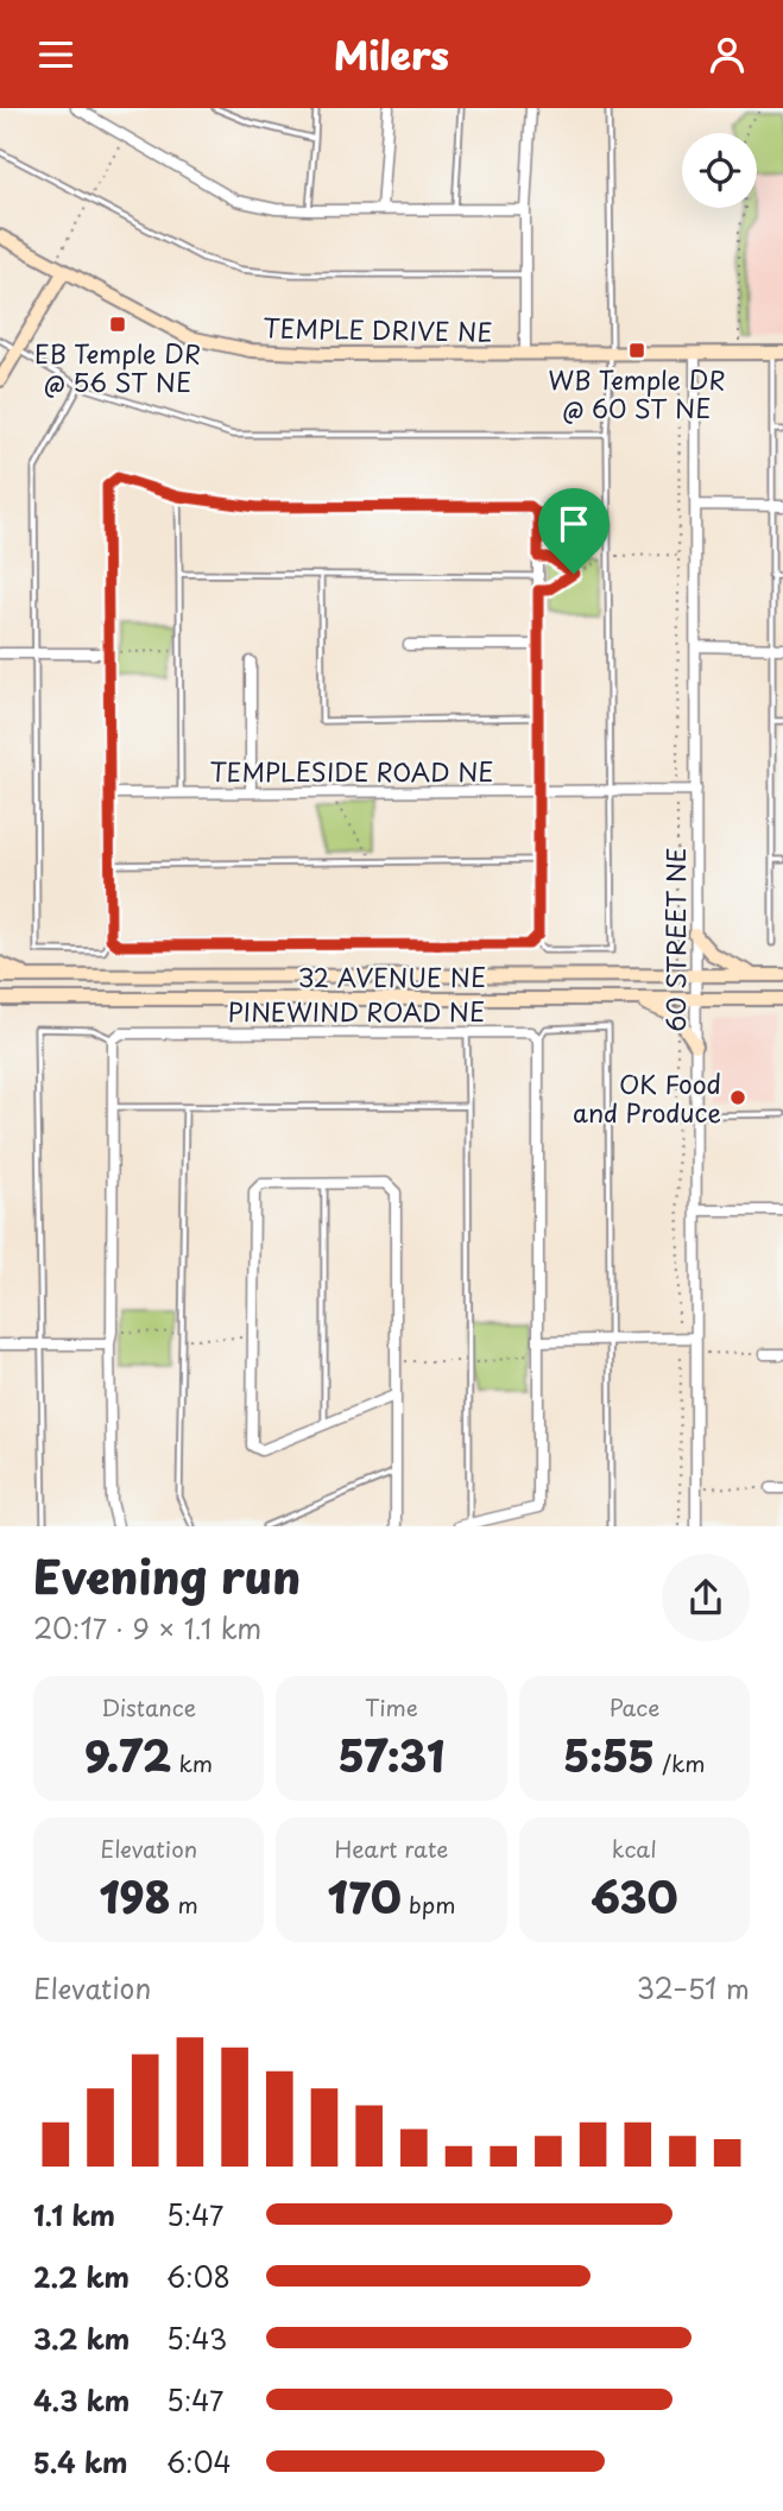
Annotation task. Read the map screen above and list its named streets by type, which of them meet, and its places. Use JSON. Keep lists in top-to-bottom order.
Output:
{
  "streets": {
    "main road": ["TEMPLE DRIVE NE", "32 AVENUE NE"],
    "street": ["TEMPLESIDE ROAD NE", "60 STREET NE", "PINEWIND ROAD NE"]
  },
  "crossings": [
    ["TEMPLE DRIVE NE", "60 STREET NE"],
    ["TEMPLESIDE ROAD NE", "60 STREET NE"],
    ["60 STREET NE", "32 AVENUE NE"]
  ],
  "places": {
    "transit": ["EB Temple DR @ 56 ST NE", "WB Temple DR @ 60 ST NE"],
    "other": ["OK Food and Produce"]
  },
  "page": {
    "header": "Milers",
    "heading": ["Evening run", "20:17 · 9 × 1.1 km"],
    "stats": [
      ["Distance", "9.72 km"],
      ["Time", "57:31"],
      ["Pace", "5:55 /km"],
      ["Elevation", "198 m"],
      ["Heart rate", "170 bpm"],
      ["kcal", "630"]
    ],
    "chart": ["Elevation", "32–51 m"],
    "list": [
      {
        "name": "1.1 km",
        "note": "5:47"
      },
      {
        "name": "2.2 km",
        "note": "6:08"
      },
      {
        "name": "3.2 km",
        "note": "5:43"
      },
      {
        "name": "4.3 km",
        "note": "5:47"
      },
      {
        "name": "5.4 km",
        "note": "6:04"
      }
    ]
  }
}
